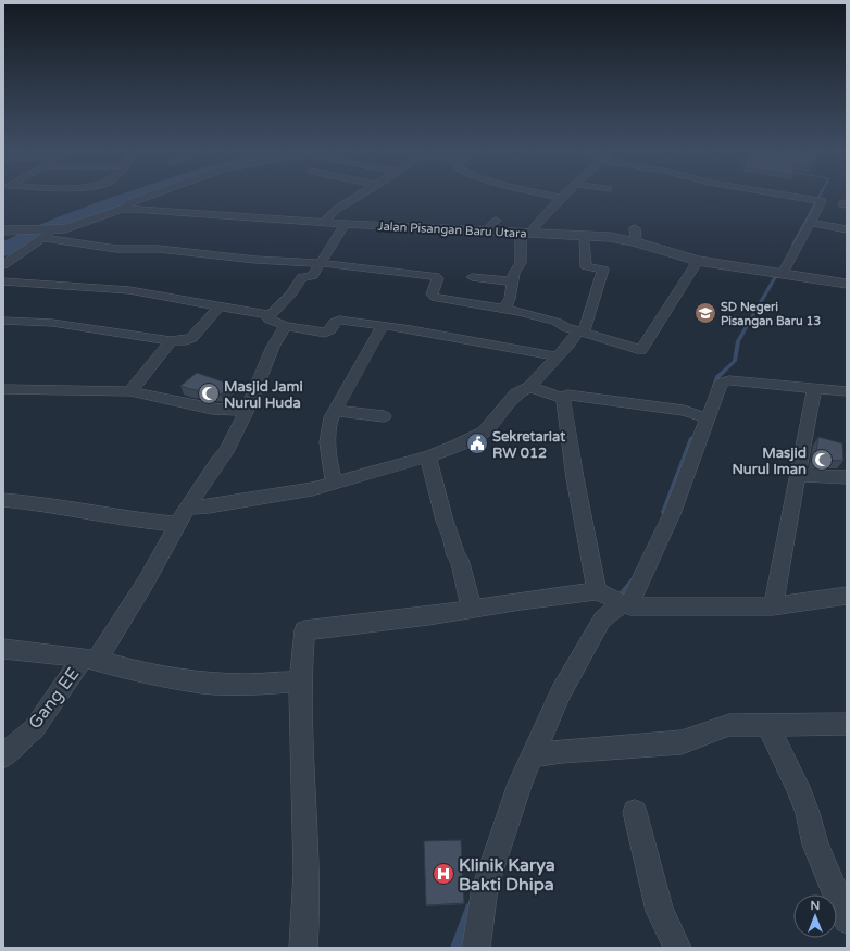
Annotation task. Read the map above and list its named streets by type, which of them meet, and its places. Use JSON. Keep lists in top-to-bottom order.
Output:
{
  "streets": {
    "street": ["Jalan Pisangan Baru Utara", "Gang EE"]
  },
  "places": {
    "school or university": ["SD Negeri Pisangan Baru 13"],
    "mosque": ["Masjid Jami Nurul Huda", "Masjid Nurul Iman"],
    "public building": ["Sekretariat RW 012"],
    "hospital": ["Klinik Karya Bakti Dhipa"]
  },
  "north": "top"
}
